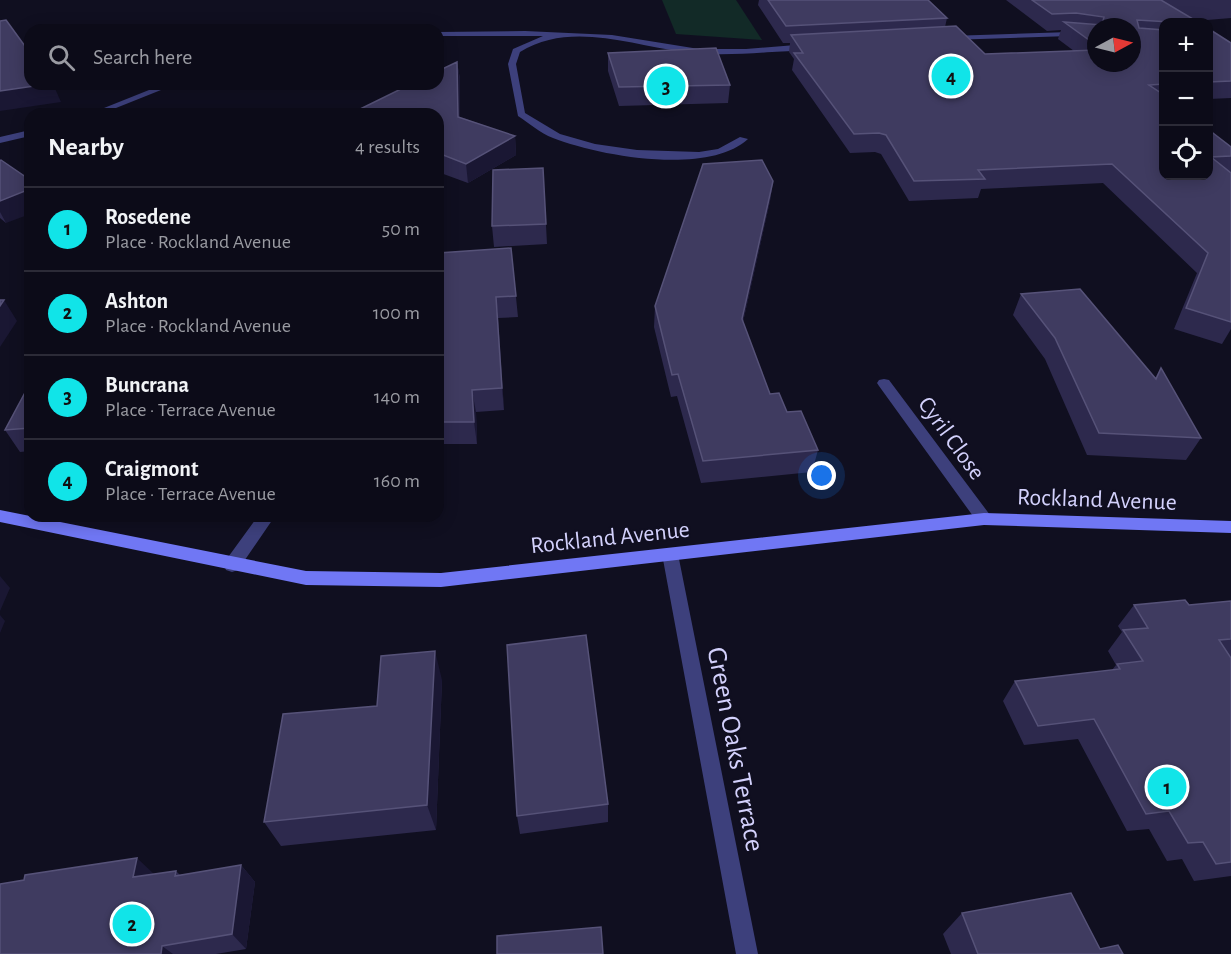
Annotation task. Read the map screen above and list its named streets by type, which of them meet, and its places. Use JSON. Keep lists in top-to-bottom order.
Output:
{
  "streets": {
    "street": ["Cyril Close", "Rockland Avenue", "Green Oaks Terrace"]
  },
  "crossings": [
    ["Cyril Close", "Rockland Avenue"],
    ["Rockland Avenue", "Green Oaks Terrace"]
  ],
  "north": "right",
  "page": {
    "map_buttons": ["+", "−"],
    "search": "Search here",
    "pins": [
      "4",
      "3",
      "1",
      "2"
    ],
    "heading": ["Nearby", "4 results"],
    "list": [
      {
        "mark": "1",
        "name": "Rosedene",
        "note": "Place · Rockland Avenue",
        "value": "50 m"
      },
      {
        "mark": "2",
        "name": "Ashton",
        "note": "Place · Rockland Avenue",
        "value": "100 m"
      },
      {
        "mark": "3",
        "name": "Buncrana",
        "note": "Place · Terrace Avenue",
        "value": "140 m"
      },
      {
        "mark": "4",
        "name": "Craigmont",
        "note": "Place · Terrace Avenue",
        "value": "160 m"
      }
    ]
  }
}
